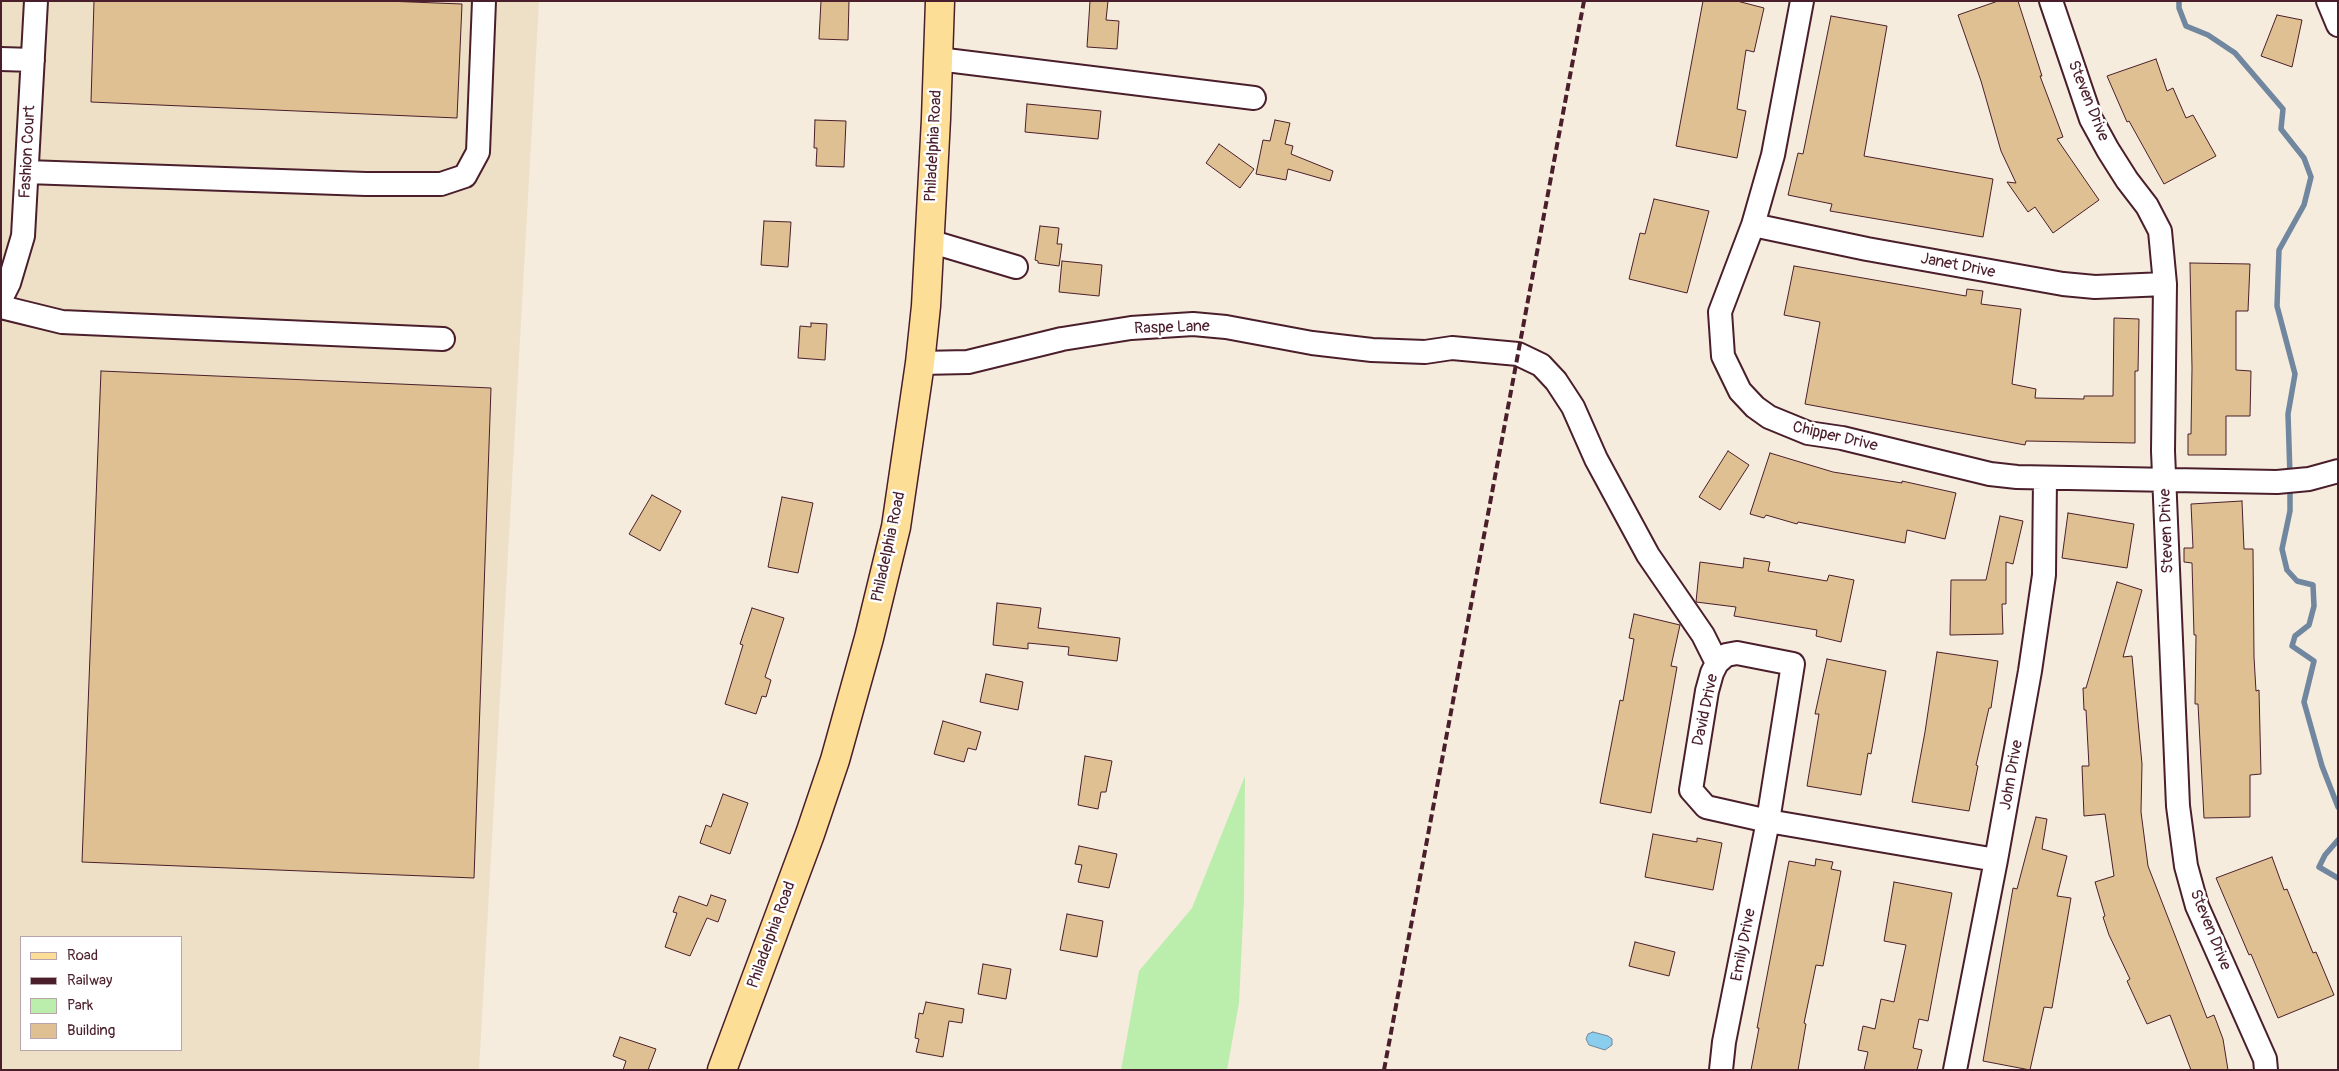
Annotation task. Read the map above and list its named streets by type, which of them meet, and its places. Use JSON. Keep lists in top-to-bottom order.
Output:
{
  "streets": {
    "main road": ["Philadelphia Road"],
    "street": [
      "Steven Drive",
      "Fashion Court",
      "Janet Drive",
      "Raspe Lane",
      "Chipper Drive",
      "David Drive",
      "John Drive",
      "Emily Drive"
    ]
  },
  "crossings": [
    ["Steven Drive", "Janet Drive"],
    ["Steven Drive", "Chipper Drive"],
    ["Philadelphia Road", "Raspe Lane"],
    ["Janet Drive", "Chipper Drive"],
    ["Raspe Lane", "David Drive"],
    ["Chipper Drive", "John Drive"],
    ["David Drive", "John Drive"],
    ["David Drive", "Emily Drive"]
  ],
  "legend": [
    "Road",
    "Railway",
    "Park",
    "Building"
  ]
}
